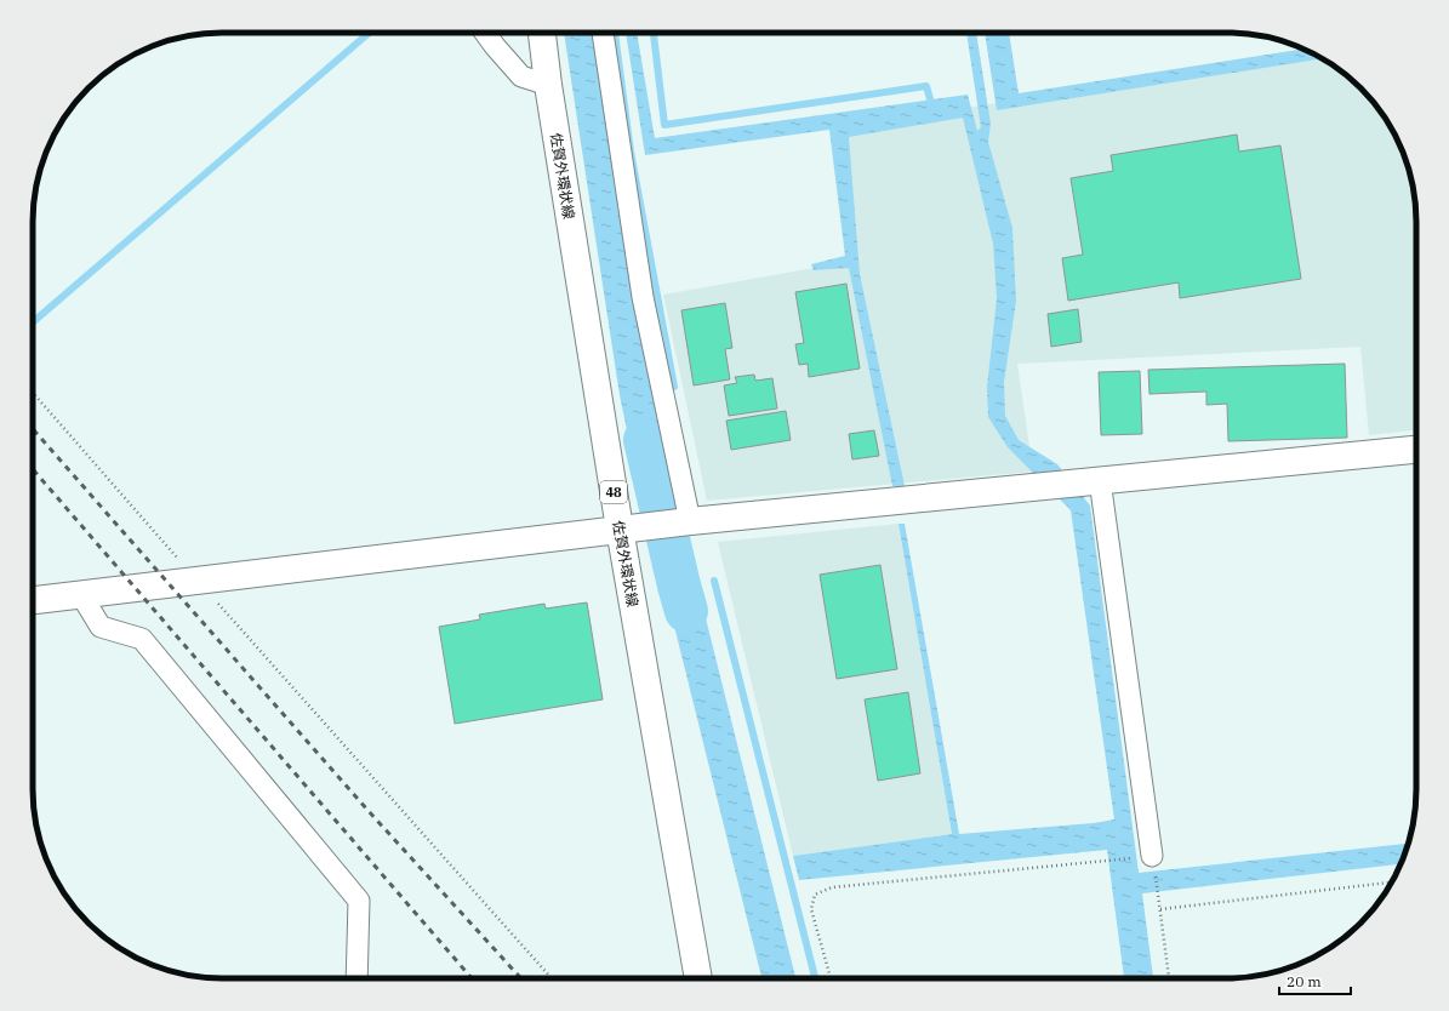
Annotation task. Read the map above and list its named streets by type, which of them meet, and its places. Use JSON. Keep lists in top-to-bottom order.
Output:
{
  "streets": {
    "street": ["佐賀外環状線", "48"]
  },
  "scale_bar": "20 m"
}
